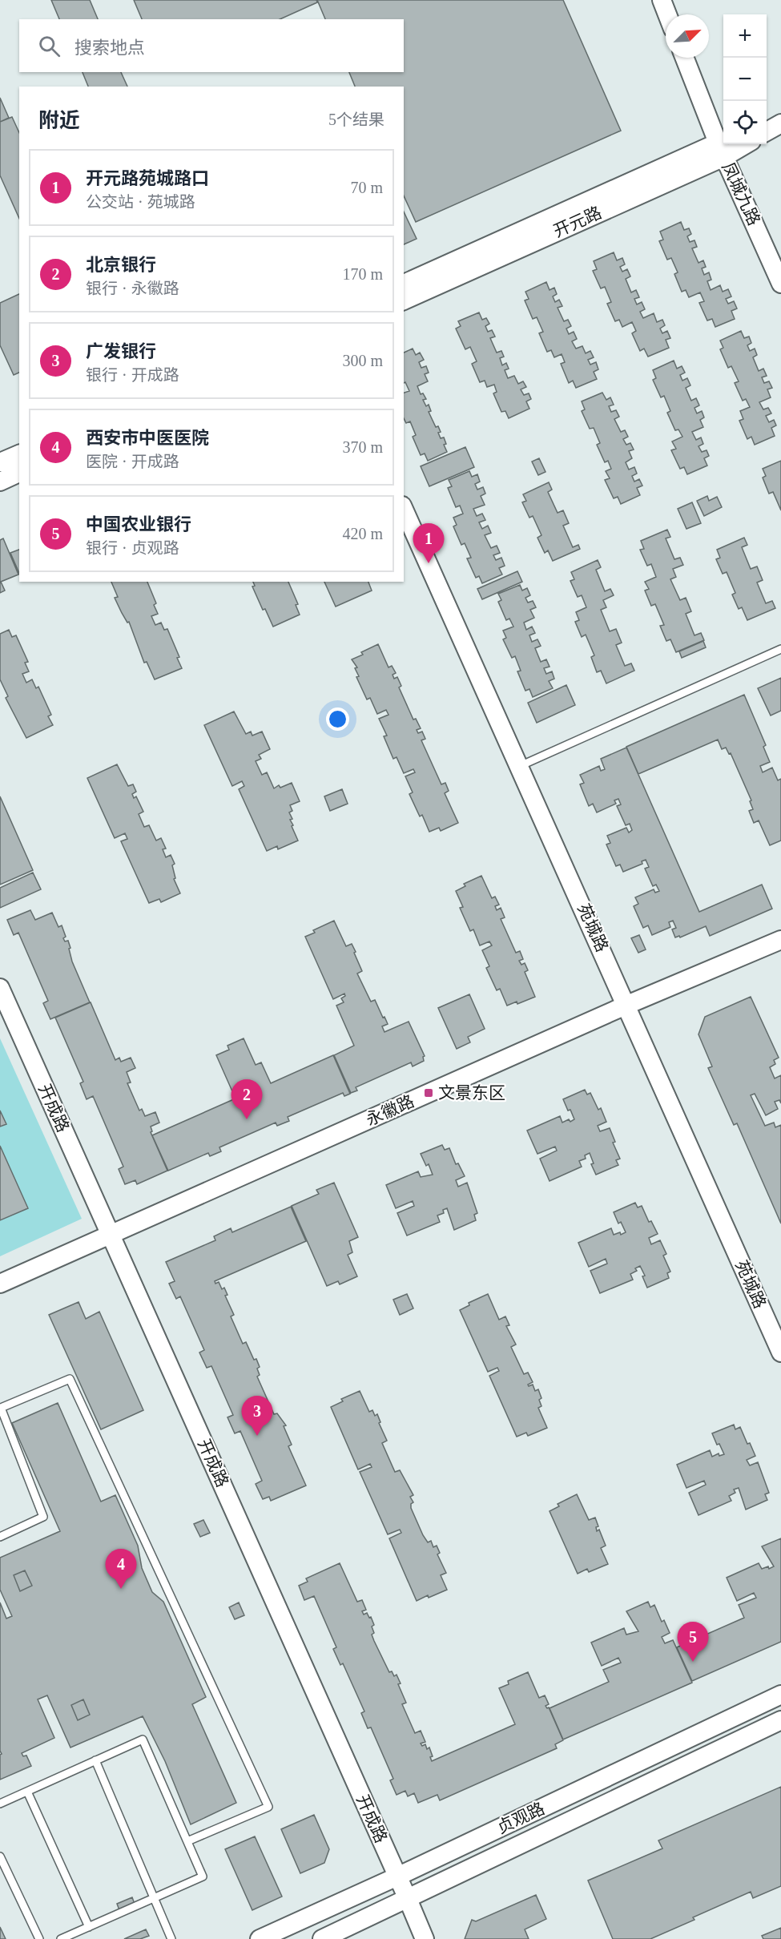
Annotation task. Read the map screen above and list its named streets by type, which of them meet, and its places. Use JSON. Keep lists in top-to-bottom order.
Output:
{
  "streets": {
    "street": [
      "凤城九路",
      "开元路",
      "苑城路",
      "开成路",
      "永徽路",
      "贞观路"
    ]
  },
  "crossings": [
    ["凤城九路", "开元路"],
    ["苑城路", "永徽路"],
    ["开成路", "永徽路"],
    ["开成路", "贞观路"]
  ],
  "places": {
    "transit": ["文景东区"]
  },
  "north": "top right",
  "page": {
    "map_buttons": ["+", "−"],
    "search": "搜索地点",
    "heading": ["附近", "5个结果"],
    "list": [
      {
        "mark": "1",
        "name": "开元路苑城路口",
        "note": "公交站 · 苑城路",
        "value": "70 m"
      },
      {
        "mark": "2",
        "name": "北京银行",
        "note": "银行 · 永徽路",
        "value": "170 m"
      },
      {
        "mark": "3",
        "name": "广发银行",
        "note": "银行 · 开成路",
        "value": "300 m"
      },
      {
        "mark": "4",
        "name": "西安市中医医院",
        "note": "医院 · 开成路",
        "value": "370 m"
      },
      {
        "mark": "5",
        "name": "中国农业银行",
        "note": "银行 · 贞观路",
        "value": "420 m"
      }
    ],
    "pins": [
      "1",
      "2",
      "3",
      "4",
      "5"
    ]
  }
}
